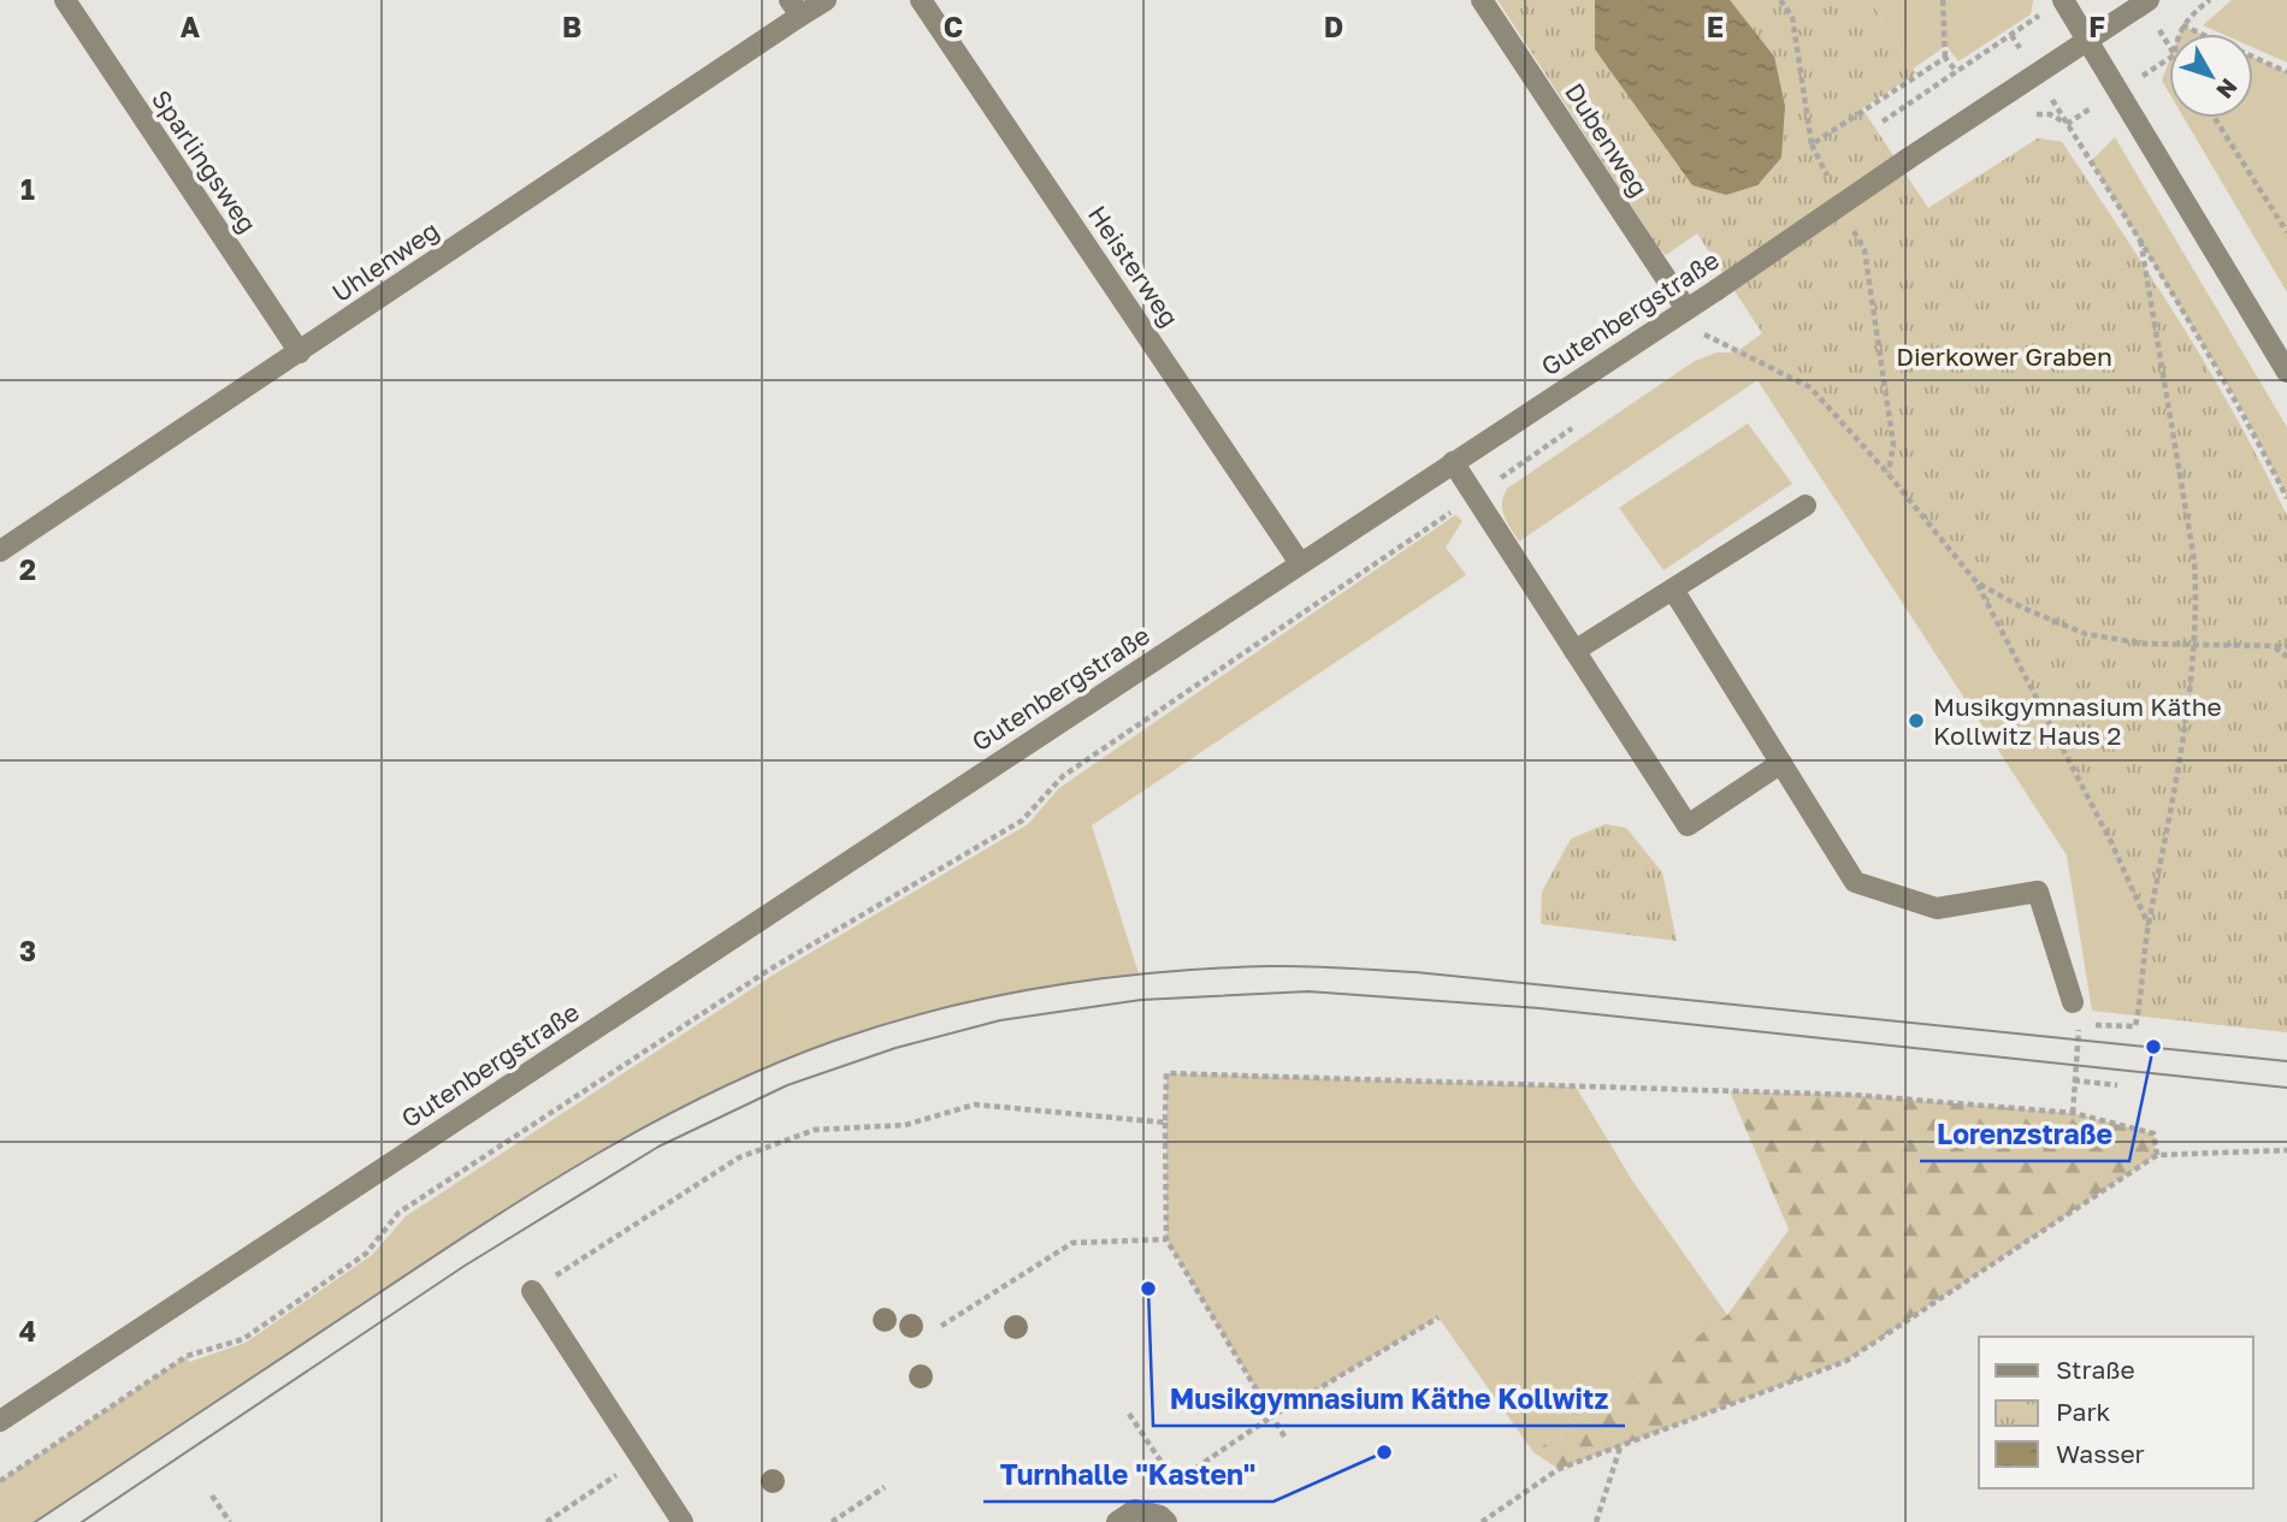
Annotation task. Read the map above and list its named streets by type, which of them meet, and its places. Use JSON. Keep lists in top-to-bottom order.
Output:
{
  "streets": {
    "street": [
      "Dubenweg",
      "Sparlingsweg",
      "Uhlenweg",
      "Heisterweg",
      "Gutenbergstraße"
    ]
  },
  "crossings": [
    ["Dubenweg", "Gutenbergstraße"],
    ["Sparlingsweg", "Uhlenweg"],
    ["Heisterweg", "Gutenbergstraße"]
  ],
  "parks": ["Dierkower Graben"],
  "places": [
    "Musikgymnasium Käthe Kollwitz Haus 2",
    "Lorenzstraße",
    "Musikgymnasium Käthe Kollwitz",
    "Turnhalle \"Kasten\""
  ],
  "legend": ["Straße", "Park", "Wasser"],
  "north": "bottom right",
  "grid": {
    "columns": [
      "A",
      "B",
      "C",
      "D",
      "E",
      "F"
    ],
    "rows": [
      "1",
      "2",
      "3",
      "4"
    ]
  }
}
